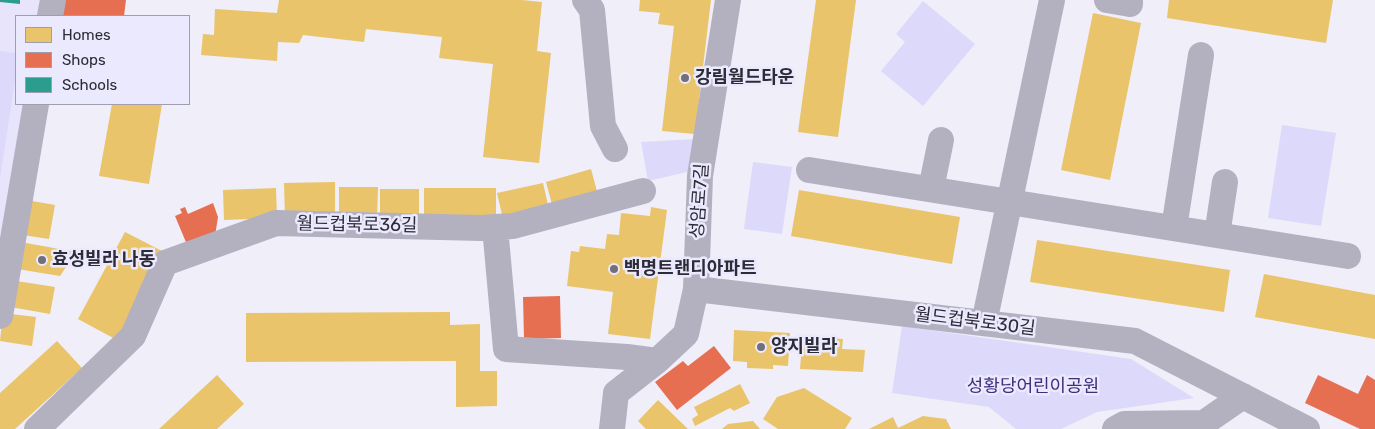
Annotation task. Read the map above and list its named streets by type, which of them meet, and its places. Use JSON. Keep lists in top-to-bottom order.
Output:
{
  "streets": {
    "street": ["성암로7길", "월드컵북로36길", "월드컵북로30길"]
  },
  "crossings": [
    ["성암로7길", "월드컵북로30길"]
  ],
  "parks": ["성황당어린이공원"],
  "places": [
    "강림월드타운",
    "효성빌라 나동",
    "백명트랜디아파트",
    "양지빌라"
  ],
  "legend": ["Homes", "Shops", "Schools"]
}
